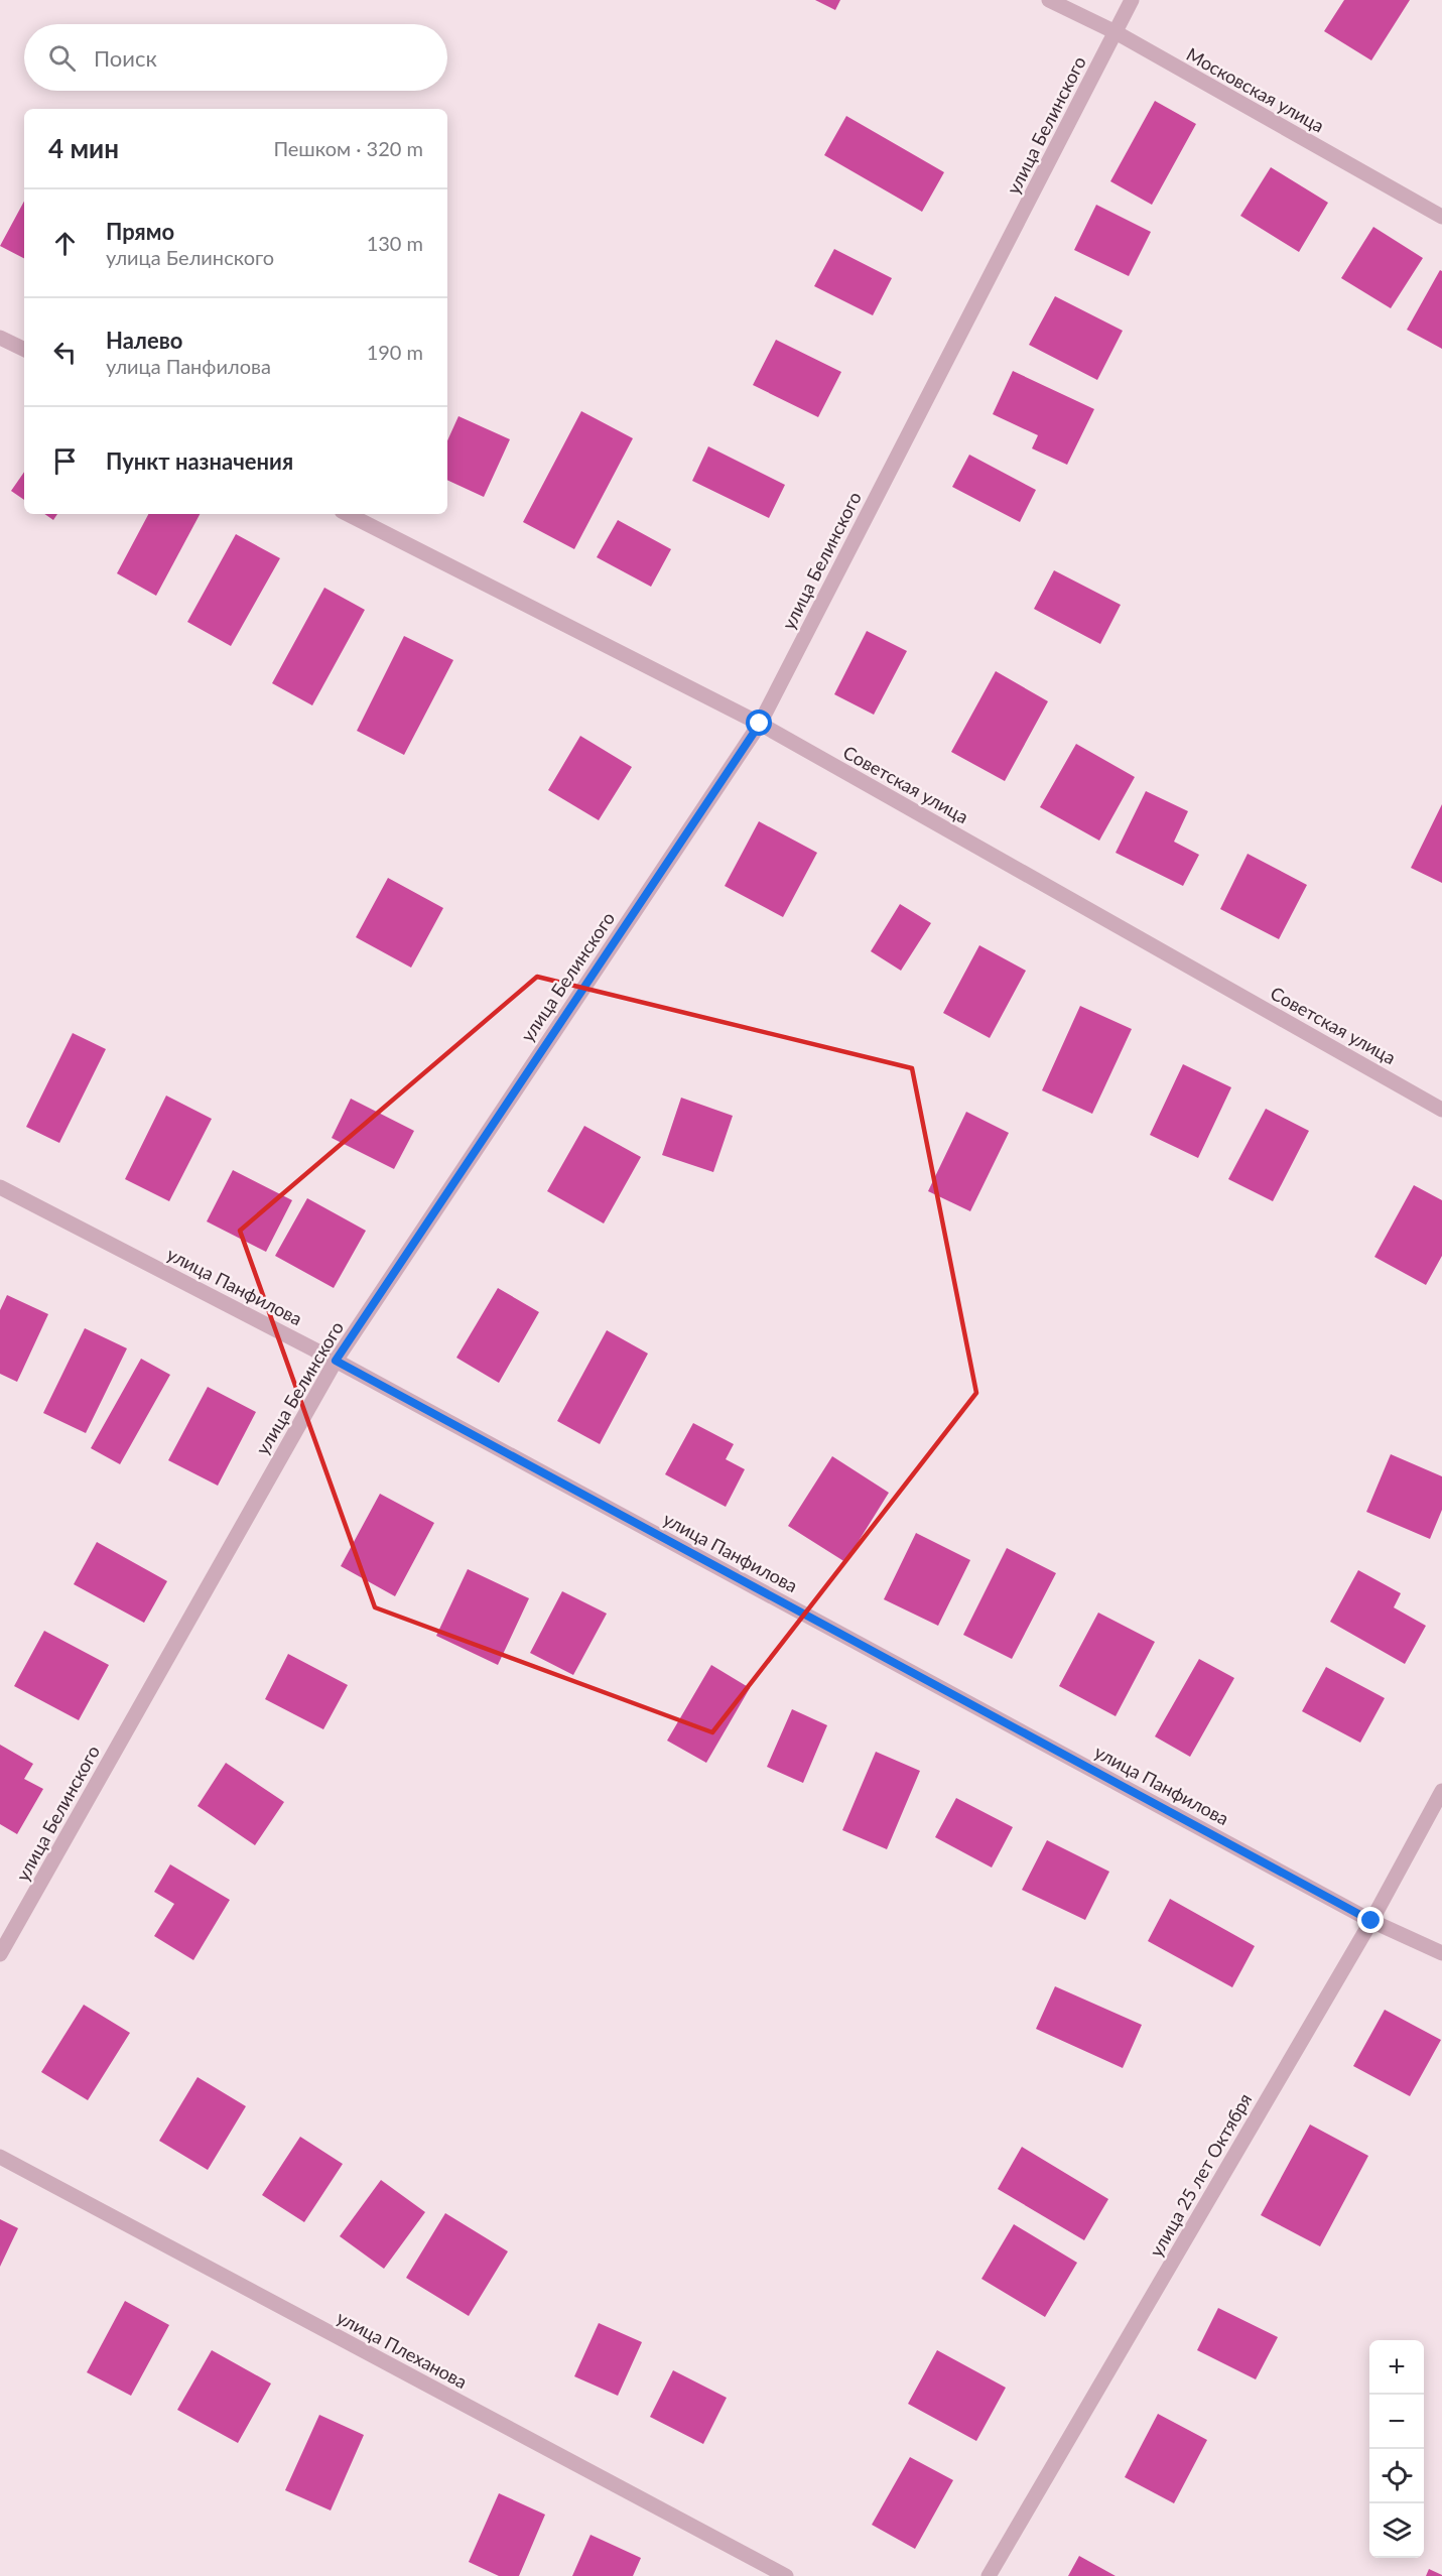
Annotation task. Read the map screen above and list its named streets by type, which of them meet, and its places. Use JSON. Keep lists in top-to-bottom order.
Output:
{
  "streets": {
    "street": [
      "Московская улица",
      "улица Белинского",
      "Советская улица",
      "улица Панфилова",
      "улица 25 лет Октября",
      "улица Плеханова"
    ]
  },
  "crossings": [
    ["Московская улица", "улица Белинского"],
    ["улица Белинского", "Советская улица"],
    ["улица Белинского", "улица Панфилова"],
    ["улица Панфилова", "улица 25 лет Октября"]
  ],
  "page": {
    "search": "Поиск",
    "heading": ["4 мин", "Пешком · 320 m"],
    "list": [
      ["Прямо", "улица Белинского", "130 m"],
      ["Налево", "улица Панфилова", "190 m"],
      "Пункт назначения"
    ],
    "map_buttons": ["+", "−"]
  }
}
